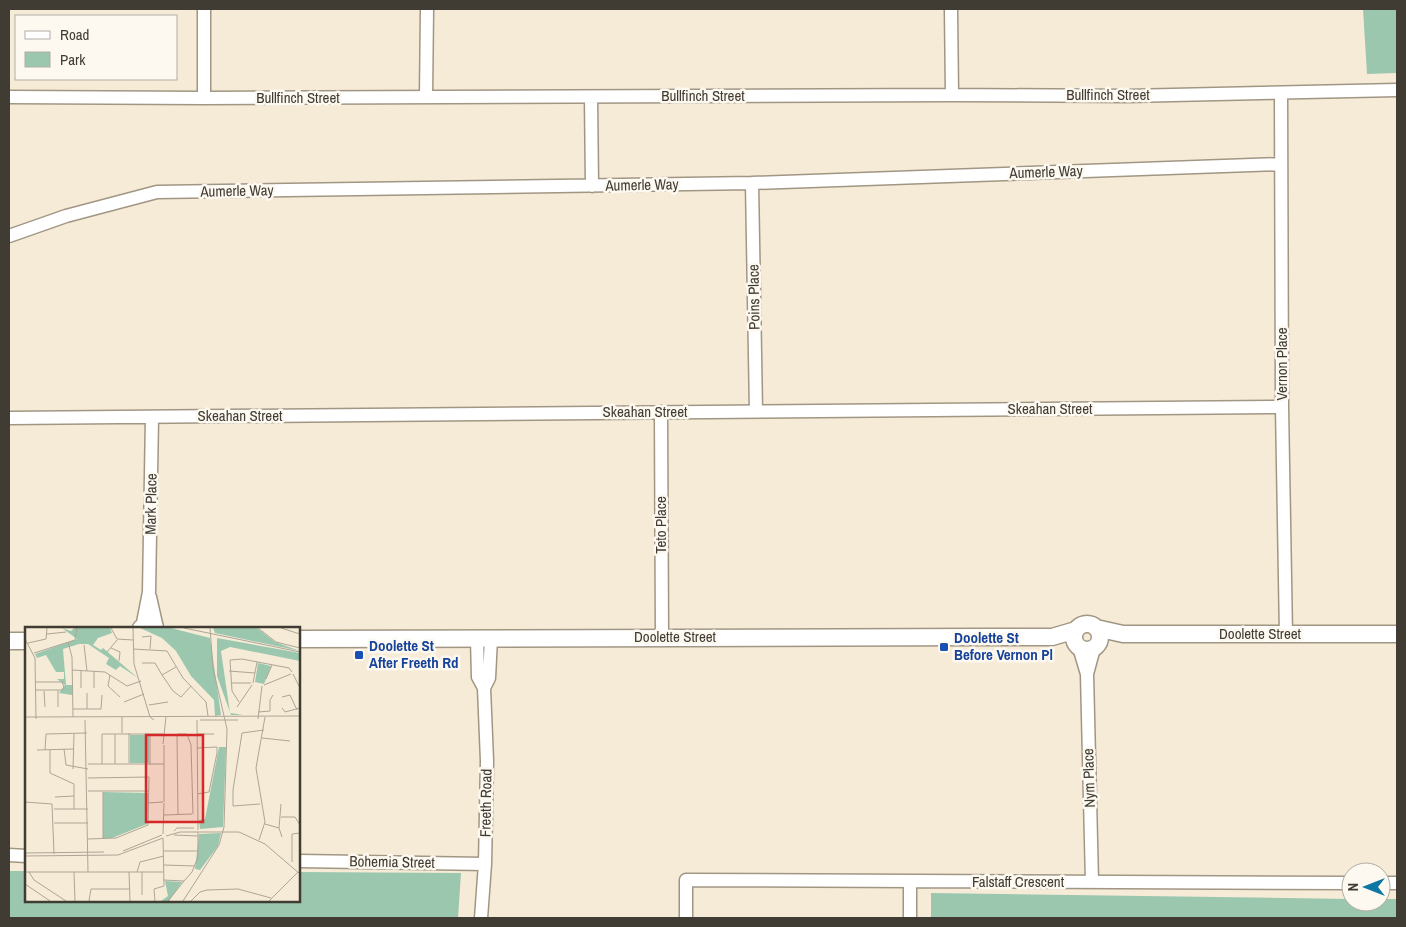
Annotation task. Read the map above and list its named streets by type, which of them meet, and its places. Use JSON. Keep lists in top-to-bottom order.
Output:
{
  "streets": {
    "street": [
      "Bullfinch Street",
      "Aumerle Way",
      "Poins Place",
      "Vernon Place",
      "Skeahan Street",
      "Mark Place",
      "Teto Place",
      "Doolette Street",
      "Nym Place",
      "Freeth Road",
      "Bohemia Street",
      "Falstaff Crescent"
    ]
  },
  "crossings": [
    ["Bullfinch Street", "Vernon Place"],
    ["Aumerle Way", "Poins Place"],
    ["Aumerle Way", "Vernon Place"],
    ["Poins Place", "Skeahan Street"],
    ["Vernon Place", "Skeahan Street"],
    ["Vernon Place", "Doolette Street"],
    ["Skeahan Street", "Mark Place"],
    ["Skeahan Street", "Teto Place"],
    ["Teto Place", "Doolette Street"],
    ["Doolette Street", "Nym Place"],
    ["Doolette Street", "Freeth Road"],
    ["Nym Place", "Falstaff Crescent"],
    ["Freeth Road", "Bohemia Street"]
  ],
  "places": {
    "transit": ["Doolette St Before Vernon Pl", "Doolette St After Freeth Rd"]
  },
  "legend": ["Road", "Park"],
  "north": "left"
}
